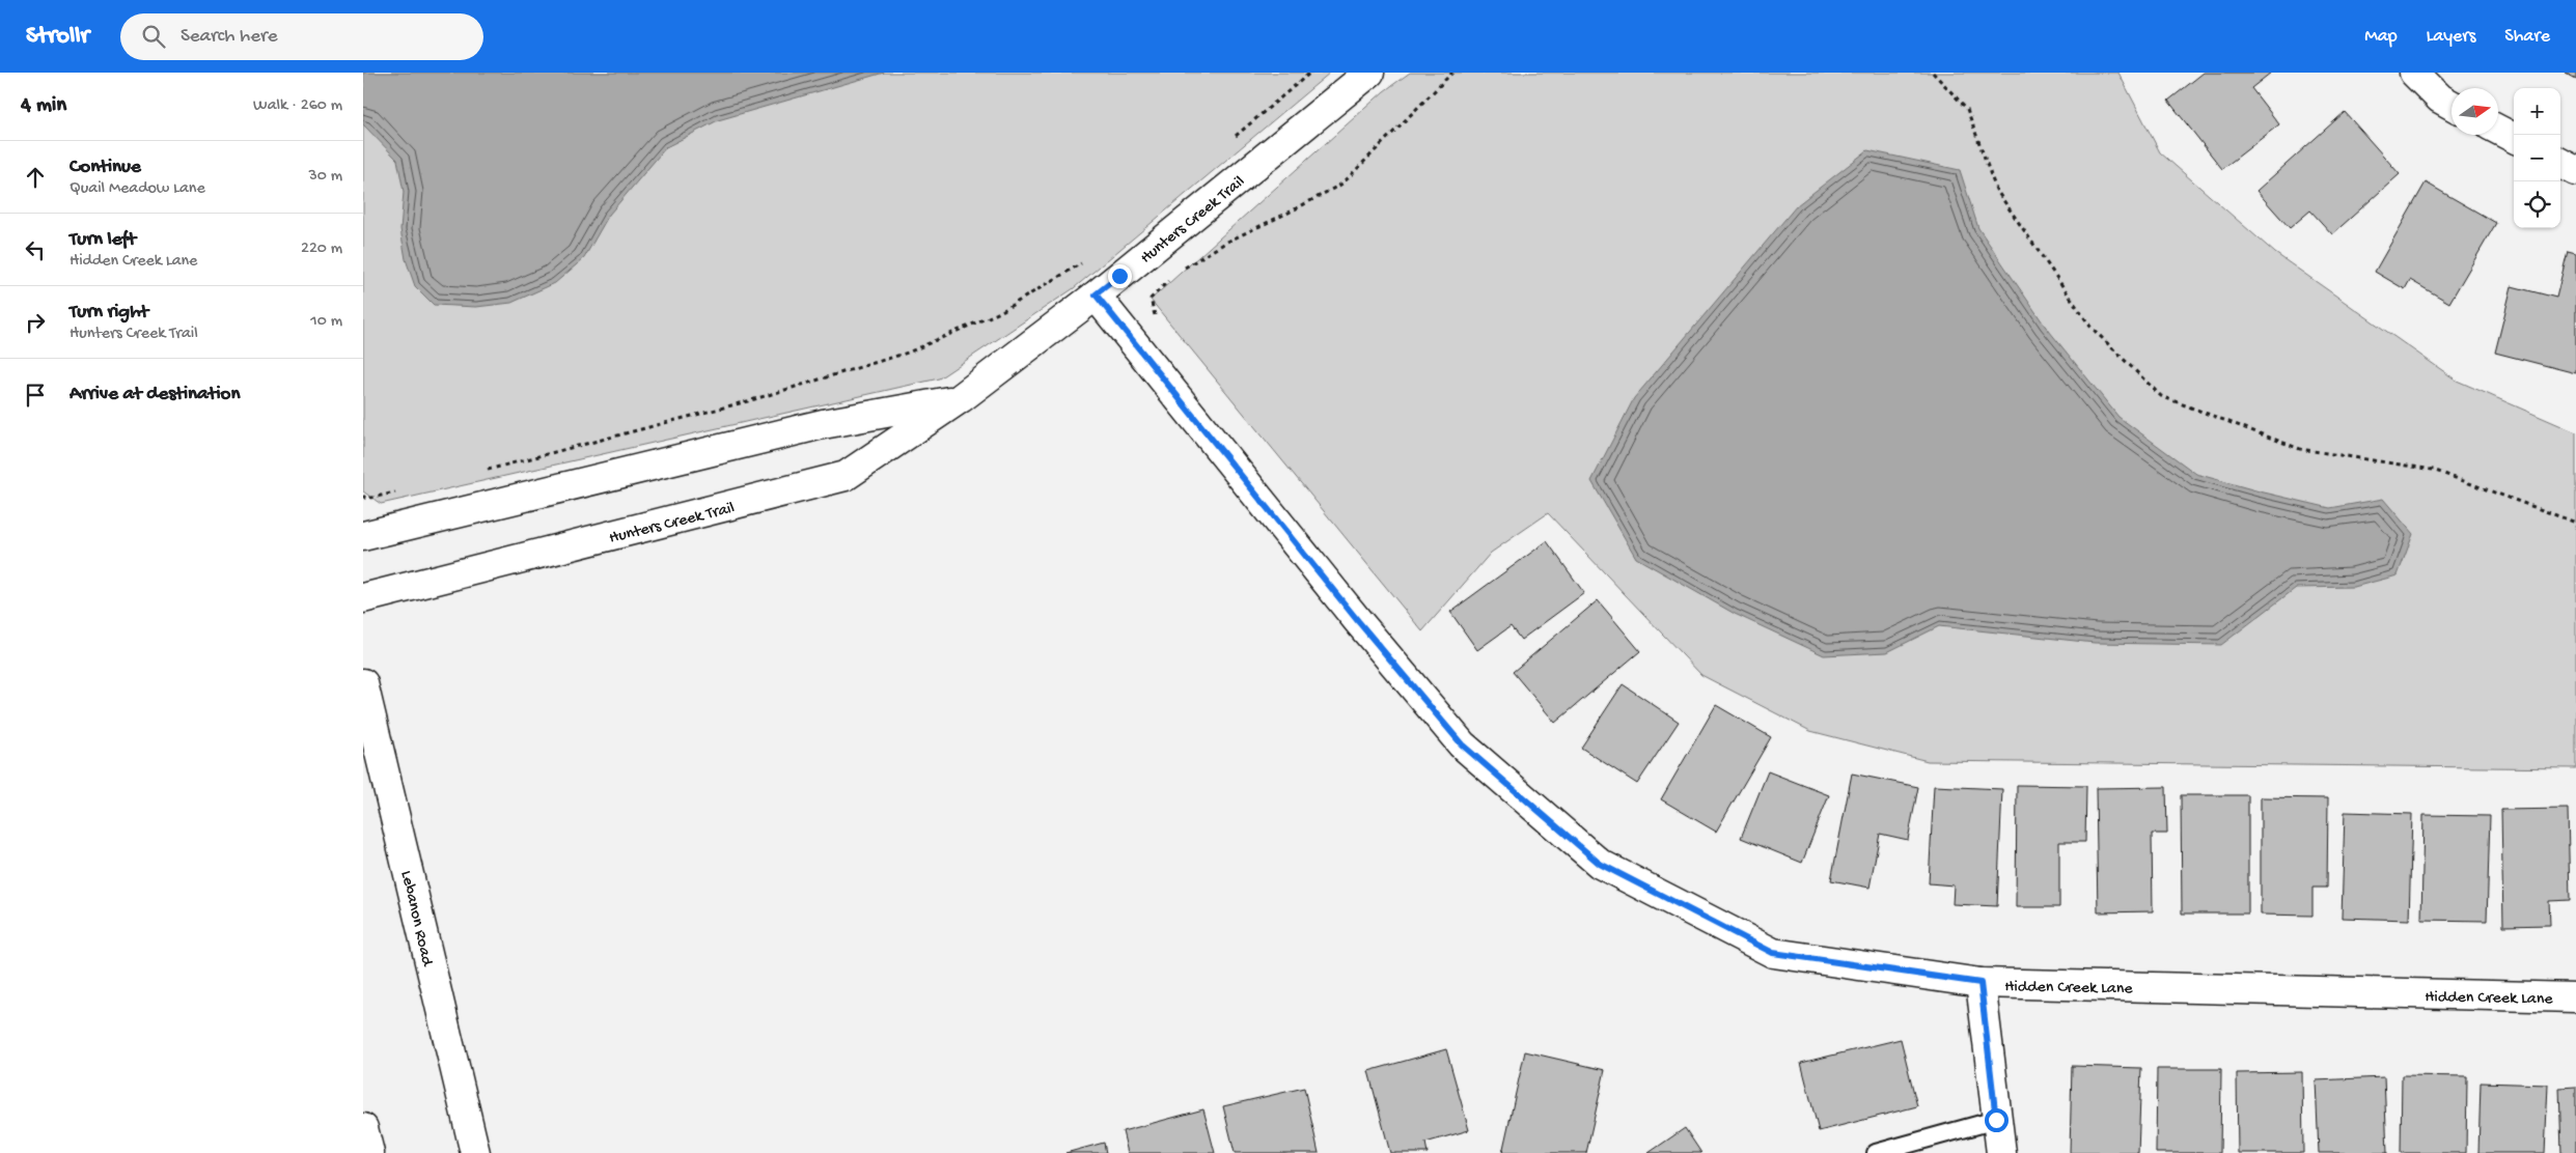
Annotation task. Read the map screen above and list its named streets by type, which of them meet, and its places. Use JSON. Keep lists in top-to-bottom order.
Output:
{
  "streets": {
    "street": ["Hunters Creek Trail", "Lebanon Road", "Hidden Creek Lane"]
  },
  "crossings": [
    ["Hunters Creek Trail", "Hidden Creek Lane"]
  ],
  "north": "right",
  "page": {
    "header": "Strollr",
    "search": "Search here",
    "nav": ["Map", "Layers", "Share"],
    "heading": ["4 min", "Walk · 260 m"],
    "map_buttons": ["+", "−"],
    "list": [
      ["Continue", "Quail Meadow Lane", "30 m"],
      ["Turn left", "Hidden Creek Lane", "220 m"],
      ["Turn right", "Hunters Creek Trail", "10 m"],
      "Arrive at destination"
    ]
  }
}
